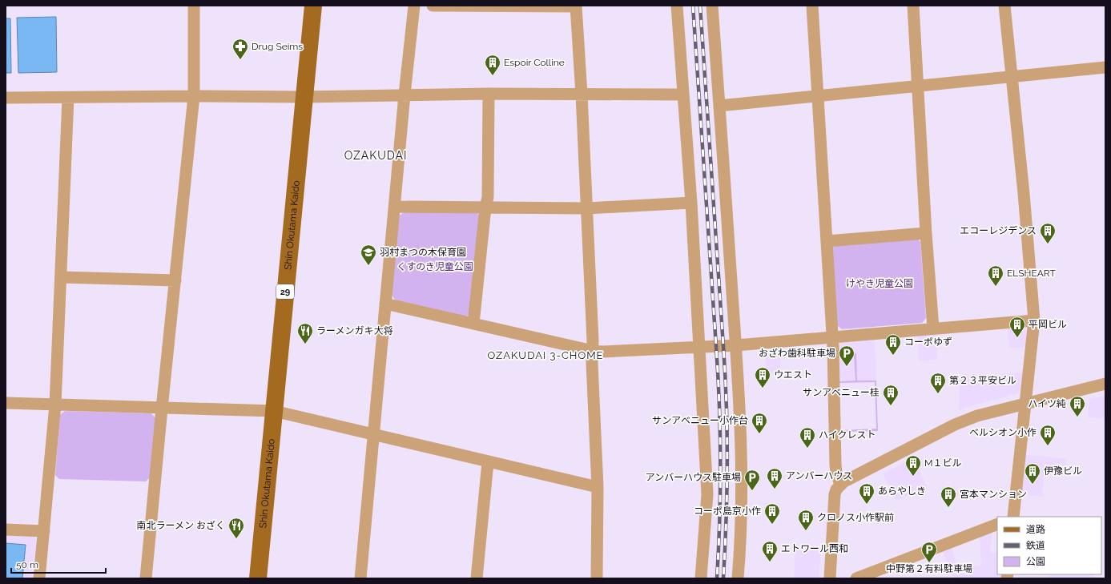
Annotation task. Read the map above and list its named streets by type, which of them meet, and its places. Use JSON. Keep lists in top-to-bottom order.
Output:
{
  "streets": {
    "main road": ["Shin Okutama Kaido", "29"]
  },
  "districts": ["OZAKUDAI", "OZAKUDAI 3-CHOME"],
  "parks": ["くすのき児童公園", "けやき児童公園"],
  "places": {
    "pharmacy": ["Drug Seims"],
    "building": [
      "Espoir Colline",
      "エコーレジデンス",
      "ELSHEART",
      "平岡ビル",
      "コーポゆず",
      "ウエスト",
      "第２３平安ビル",
      "サンアベニュー桂",
      "ハイツ純",
      "サンアベニュー小作台",
      "ベルシオン小作",
      "ハイクレスト",
      "M１ビル",
      "伊豫ビル",
      "アンバーハウス",
      "あらやしき",
      "宮本マンション",
      "コーポ島京小作",
      "クロノス小作駅前",
      "エトワール西和"
    ],
    "school or university": ["羽村まつの木保育園"],
    "restaurant": ["ラーメンガキ大将", "南北ラーメン おざく"],
    "parking": ["おざわ歯科駐車場", "アンバーハウス駐車場", "中野第２有料駐車場"]
  },
  "legend": ["道路", "鉄道", "公園"],
  "scale_bar": "50 m"
}
